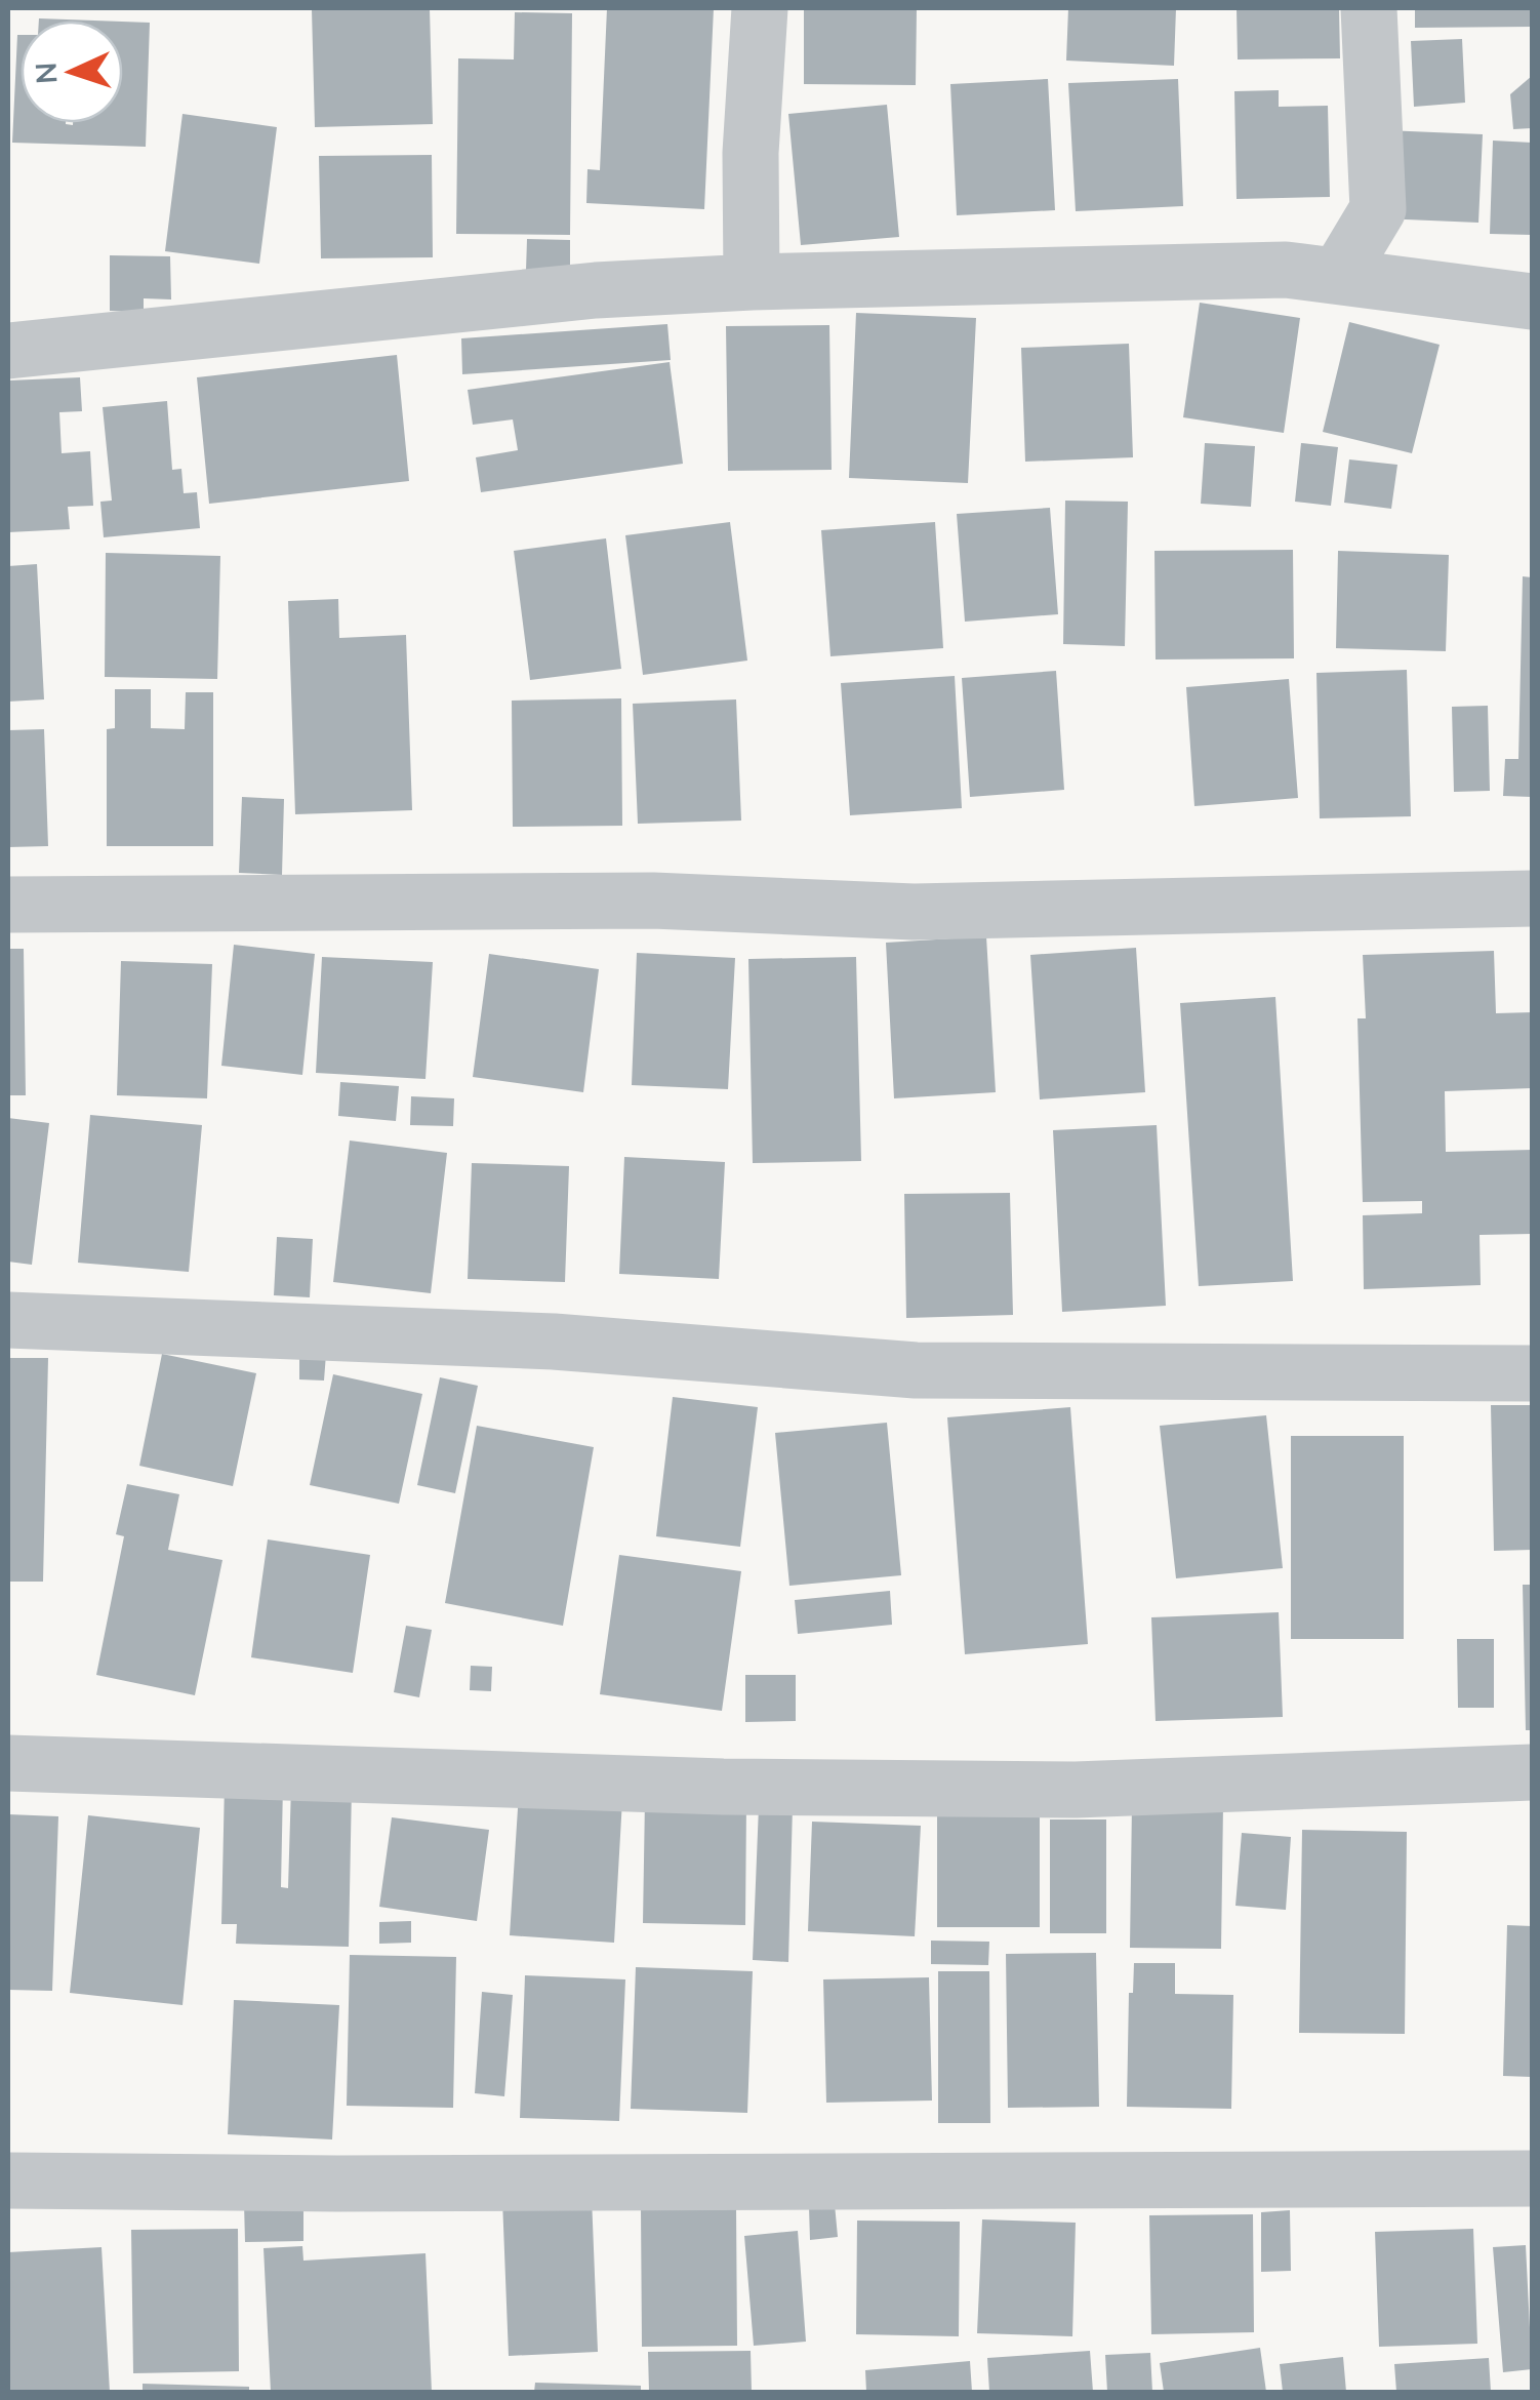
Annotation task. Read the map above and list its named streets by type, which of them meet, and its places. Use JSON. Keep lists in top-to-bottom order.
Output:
{
  "north": "left"
}
